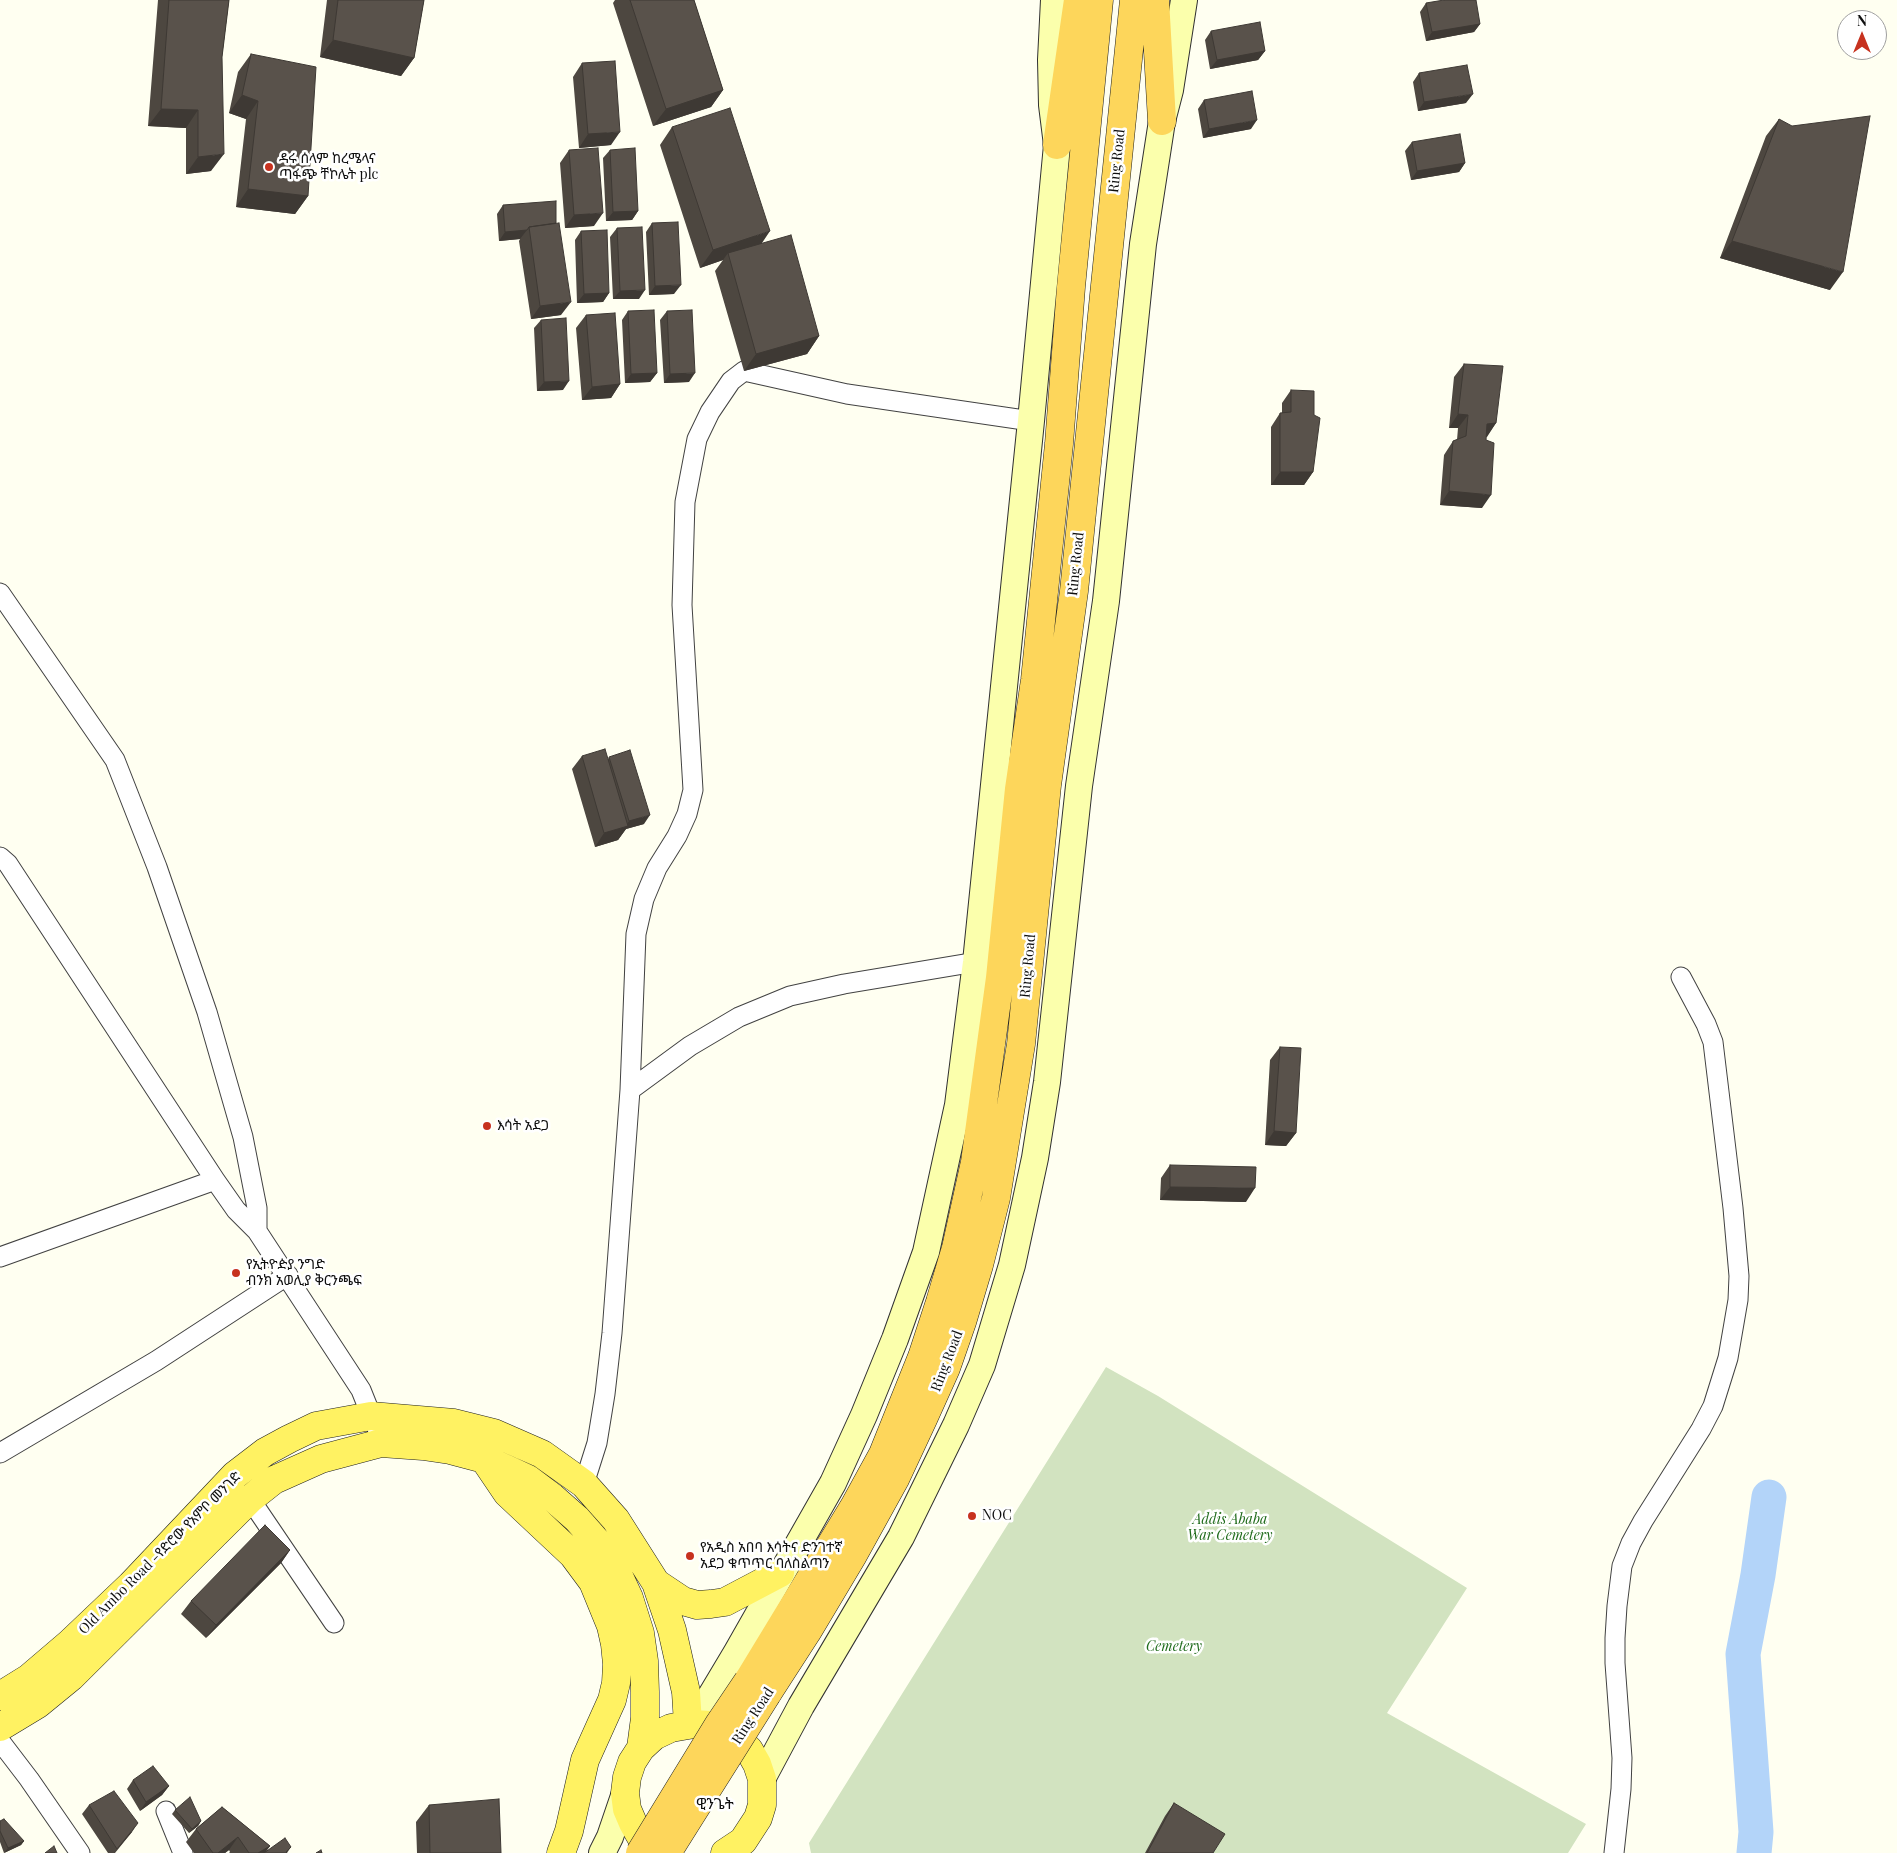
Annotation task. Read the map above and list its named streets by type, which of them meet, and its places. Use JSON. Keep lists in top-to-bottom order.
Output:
{
  "streets": {
    "highway": ["Ring Road"],
    "main road": ["Old Ambo Road -የድሮው የአምቦ መንገድ"]
  },
  "districts": ["ዊንጌት"],
  "parks": ["Addis Ababa War Cemetery", "Cemetery"],
  "places": [
    "ዳሩ ሰላም ከረሜላና ጣፋጭ ቸኮሌት plc",
    "እሳት አደጋ",
    "የኢትዮዽያ ንግድ ብንክ አወሊያ ቅርንጫፍ",
    "NOC",
    "የአዲስ አበባ እሳትና ድንገተኛ አደጋ ቁጥጥር ባለስልጣን"
  ],
  "north": "top"
}
